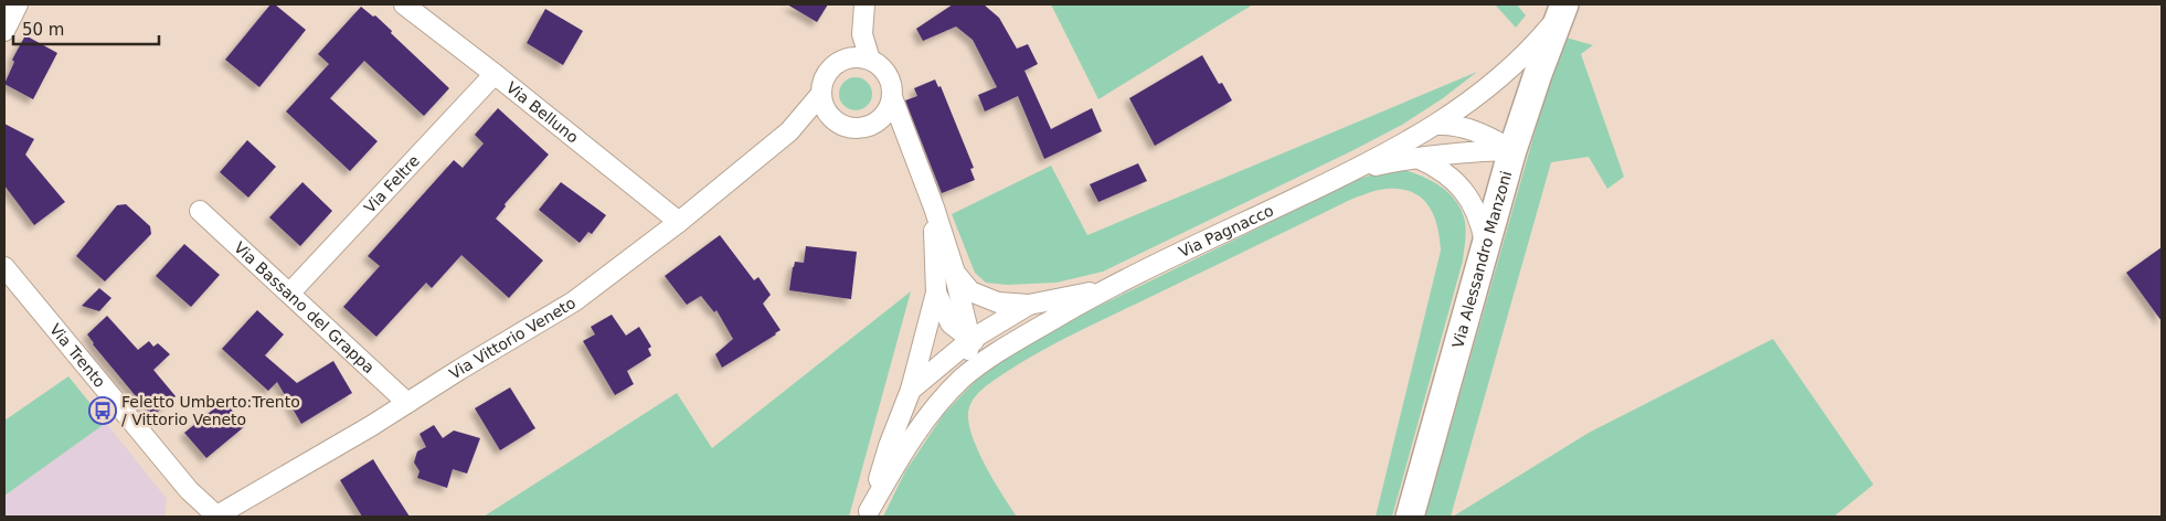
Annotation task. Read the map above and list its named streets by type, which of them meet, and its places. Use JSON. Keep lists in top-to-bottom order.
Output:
{
  "streets": {
    "street": [
      "Via Belluno",
      "Via Feltre",
      "Via Pagnacco",
      "Via Alessandro Manzoni",
      "Via Bassano del Grappa",
      "Via Vittorio Veneto",
      "Via Trento"
    ]
  },
  "crossings": [
    ["Via Belluno", "Via Feltre"],
    ["Via Belluno", "Via Vittorio Veneto"],
    ["Via Feltre", "Via Bassano del Grappa"],
    ["Via Pagnacco", "Via Alessandro Manzoni"],
    ["Via Pagnacco", "Via Vittorio Veneto"],
    ["Via Bassano del Grappa", "Via Vittorio Veneto"],
    ["Via Vittorio Veneto", "Via Trento"]
  ],
  "places": {
    "bus stop": ["Feletto Umberto:Trento / Vittorio Veneto"]
  },
  "scale_bar": "50 m"
}
